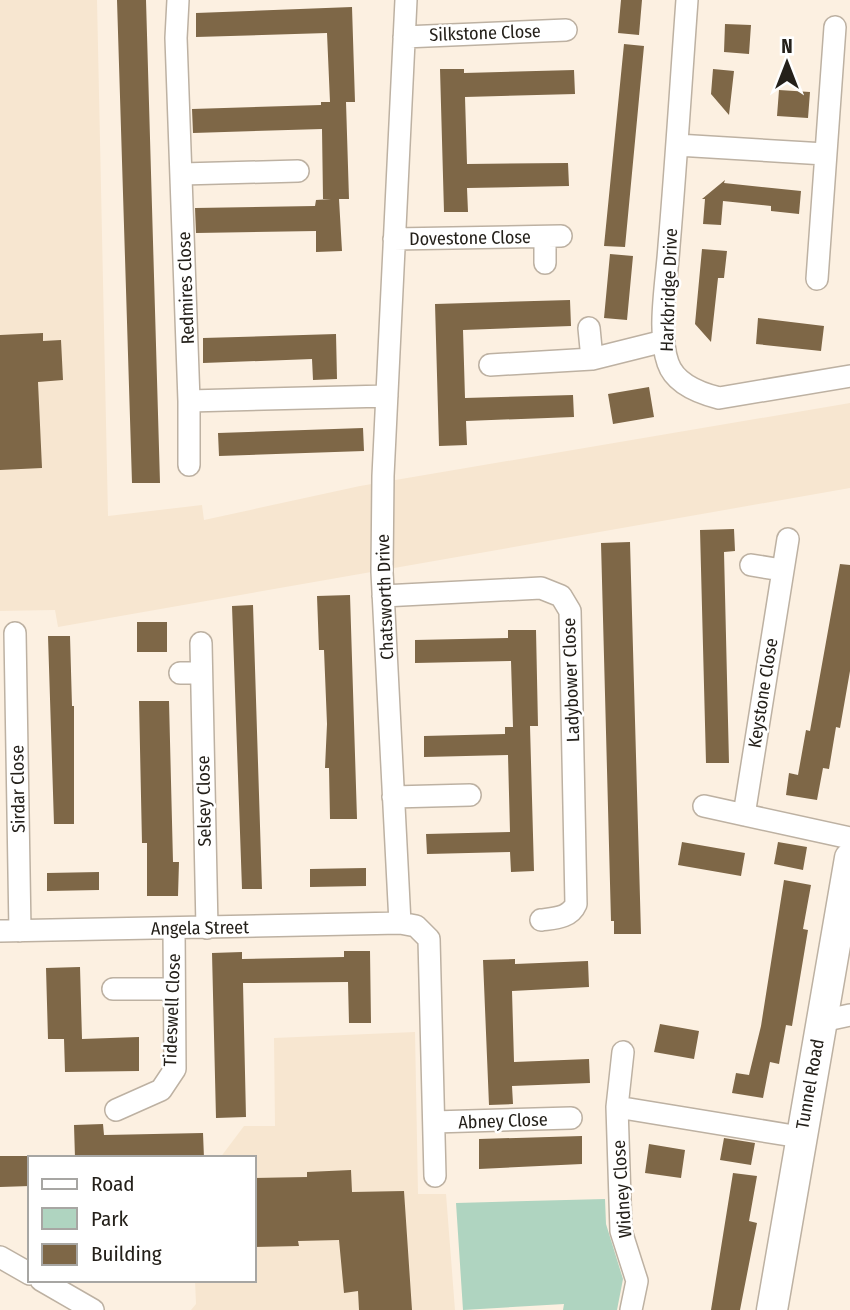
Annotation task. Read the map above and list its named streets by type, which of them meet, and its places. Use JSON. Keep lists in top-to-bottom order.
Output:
{
  "streets": {
    "main road": ["Tunnel Road"],
    "street": [
      "Silkstone Close",
      "Dovestone Close",
      "Redmires Close",
      "Harkbridge Drive",
      "Chatsworth Drive",
      "Ladybower Close",
      "Keystone Close",
      "Sirdar Close",
      "Selsey Close",
      "Angela Street",
      "Tideswell Close",
      "Abney Close",
      "Widney Close"
    ]
  },
  "crossings": [
    ["Silkstone Close", "Chatsworth Drive"],
    ["Dovestone Close", "Chatsworth Drive"],
    ["Chatsworth Drive", "Ladybower Close"],
    ["Chatsworth Drive", "Angela Street"],
    ["Sirdar Close", "Angela Street"],
    ["Selsey Close", "Angela Street"],
    ["Angela Street", "Tideswell Close"]
  ],
  "legend": ["Road", "Park", "Building"],
  "north": "top"
}
